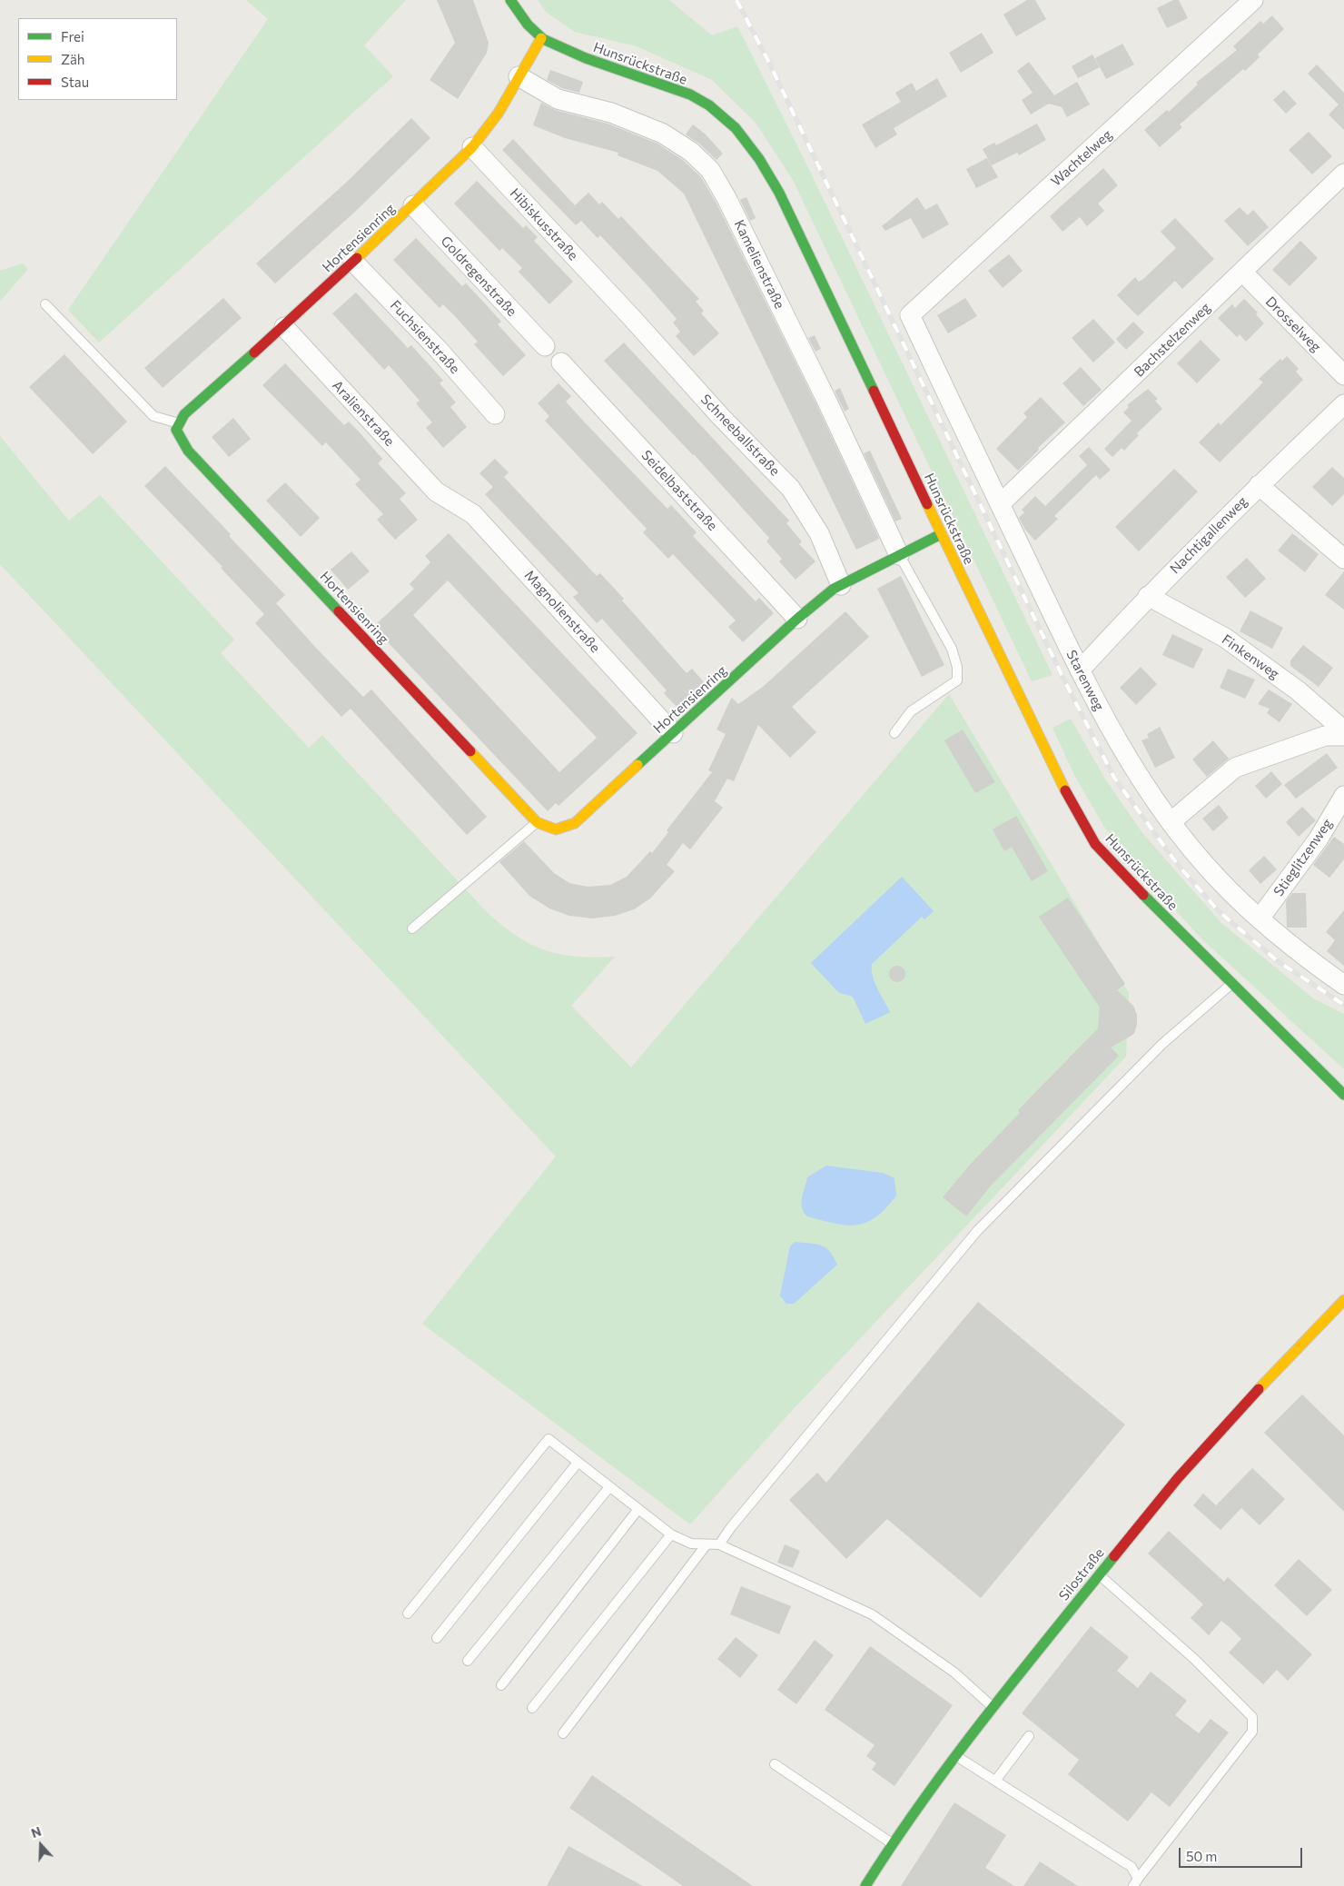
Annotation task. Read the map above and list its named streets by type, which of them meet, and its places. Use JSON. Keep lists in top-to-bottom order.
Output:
{
  "streets": {
    "main road": ["Hunsrückstraße", "Hortensienring", "Silostraße"],
    "street": [
      "Wachtelweg",
      "Hibiskusstraße",
      "Kamelienstraße",
      "Goldregenstraße",
      "Drosselweg",
      "Fuchsienstraße",
      "Bachstelzenweg",
      "Aralienstraße",
      "Schneeballstraße",
      "Seidelbaststraße",
      "Nachtigallenweg",
      "Magnolienstraße",
      "Finkenweg",
      "Starenweg",
      "Stieglitzenweg"
    ]
  },
  "crossings": [
    ["Hunsrückstraße", "Hortensienring"],
    ["Wachtelweg", "Starenweg"],
    ["Hibiskusstraße", "Hortensienring"],
    ["Hibiskusstraße", "Schneeballstraße"],
    ["Hortensienring", "Kamelienstraße"],
    ["Hortensienring", "Goldregenstraße"],
    ["Hortensienring", "Fuchsienstraße"],
    ["Hortensienring", "Aralienstraße"],
    ["Hortensienring", "Schneeballstraße"],
    ["Hortensienring", "Seidelbaststraße"],
    ["Hortensienring", "Magnolienstraße"],
    ["Drosselweg", "Bachstelzenweg"],
    ["Bachstelzenweg", "Starenweg"],
    ["Aralienstraße", "Magnolienstraße"],
    ["Nachtigallenweg", "Finkenweg"],
    ["Nachtigallenweg", "Starenweg"],
    ["Starenweg", "Stieglitzenweg"]
  ],
  "legend": ["Frei", "Zäh", "Stau"],
  "scale_bar": "50 m",
  "north": "top"
}
